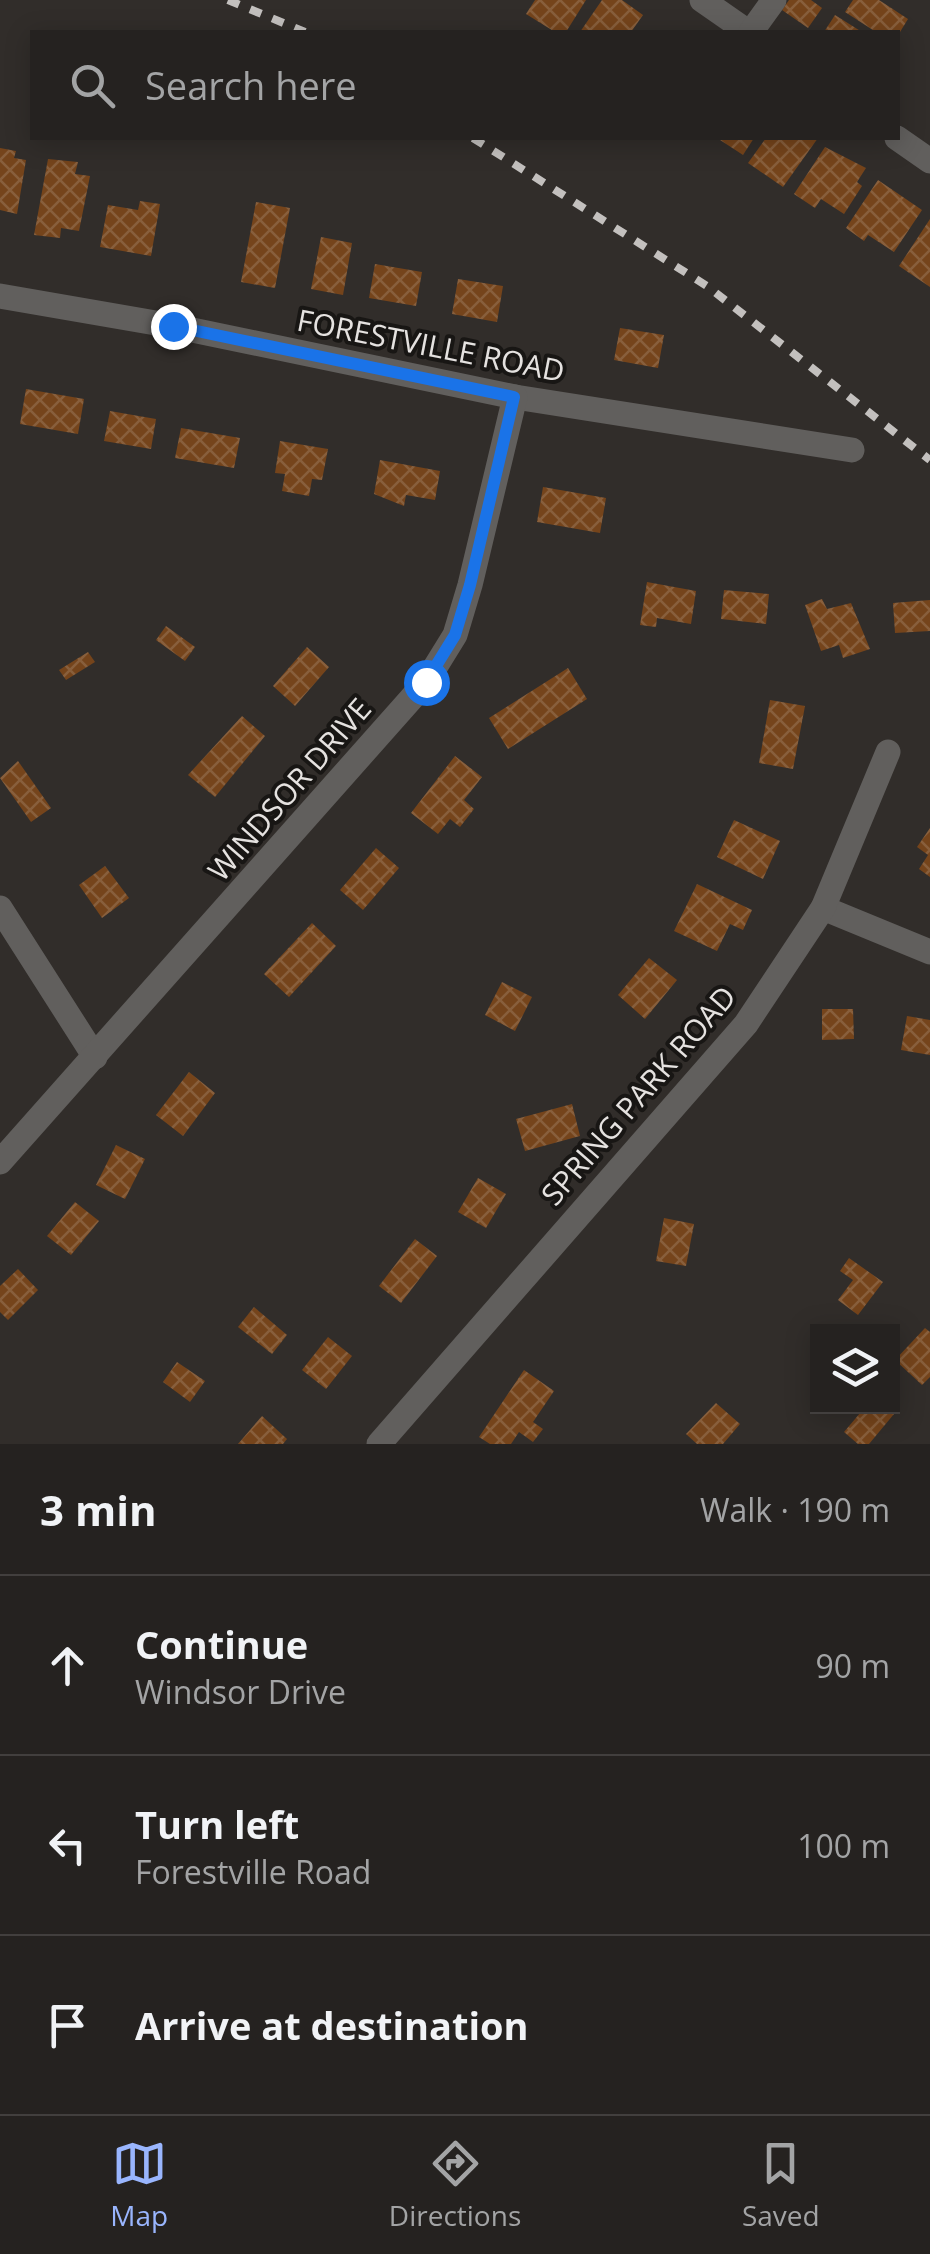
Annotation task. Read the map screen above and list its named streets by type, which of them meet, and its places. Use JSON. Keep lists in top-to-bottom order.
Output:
{
  "streets": {
    "street": ["FORESTVILLE ROAD", "WINDSOR DRIVE", "SPRING PARK ROAD"]
  },
  "crossings": [
    ["FORESTVILLE ROAD", "WINDSOR DRIVE"]
  ],
  "page": {
    "search": "Search here",
    "heading": ["3 min", "Walk · 190 m"],
    "list": [
      ["Continue", "Windsor Drive", "90 m"],
      ["Turn left", "Forestville Road", "100 m"],
      "Arrive at destination"
    ],
    "nav": ["Map", "Directions", "Saved"]
  }
}
